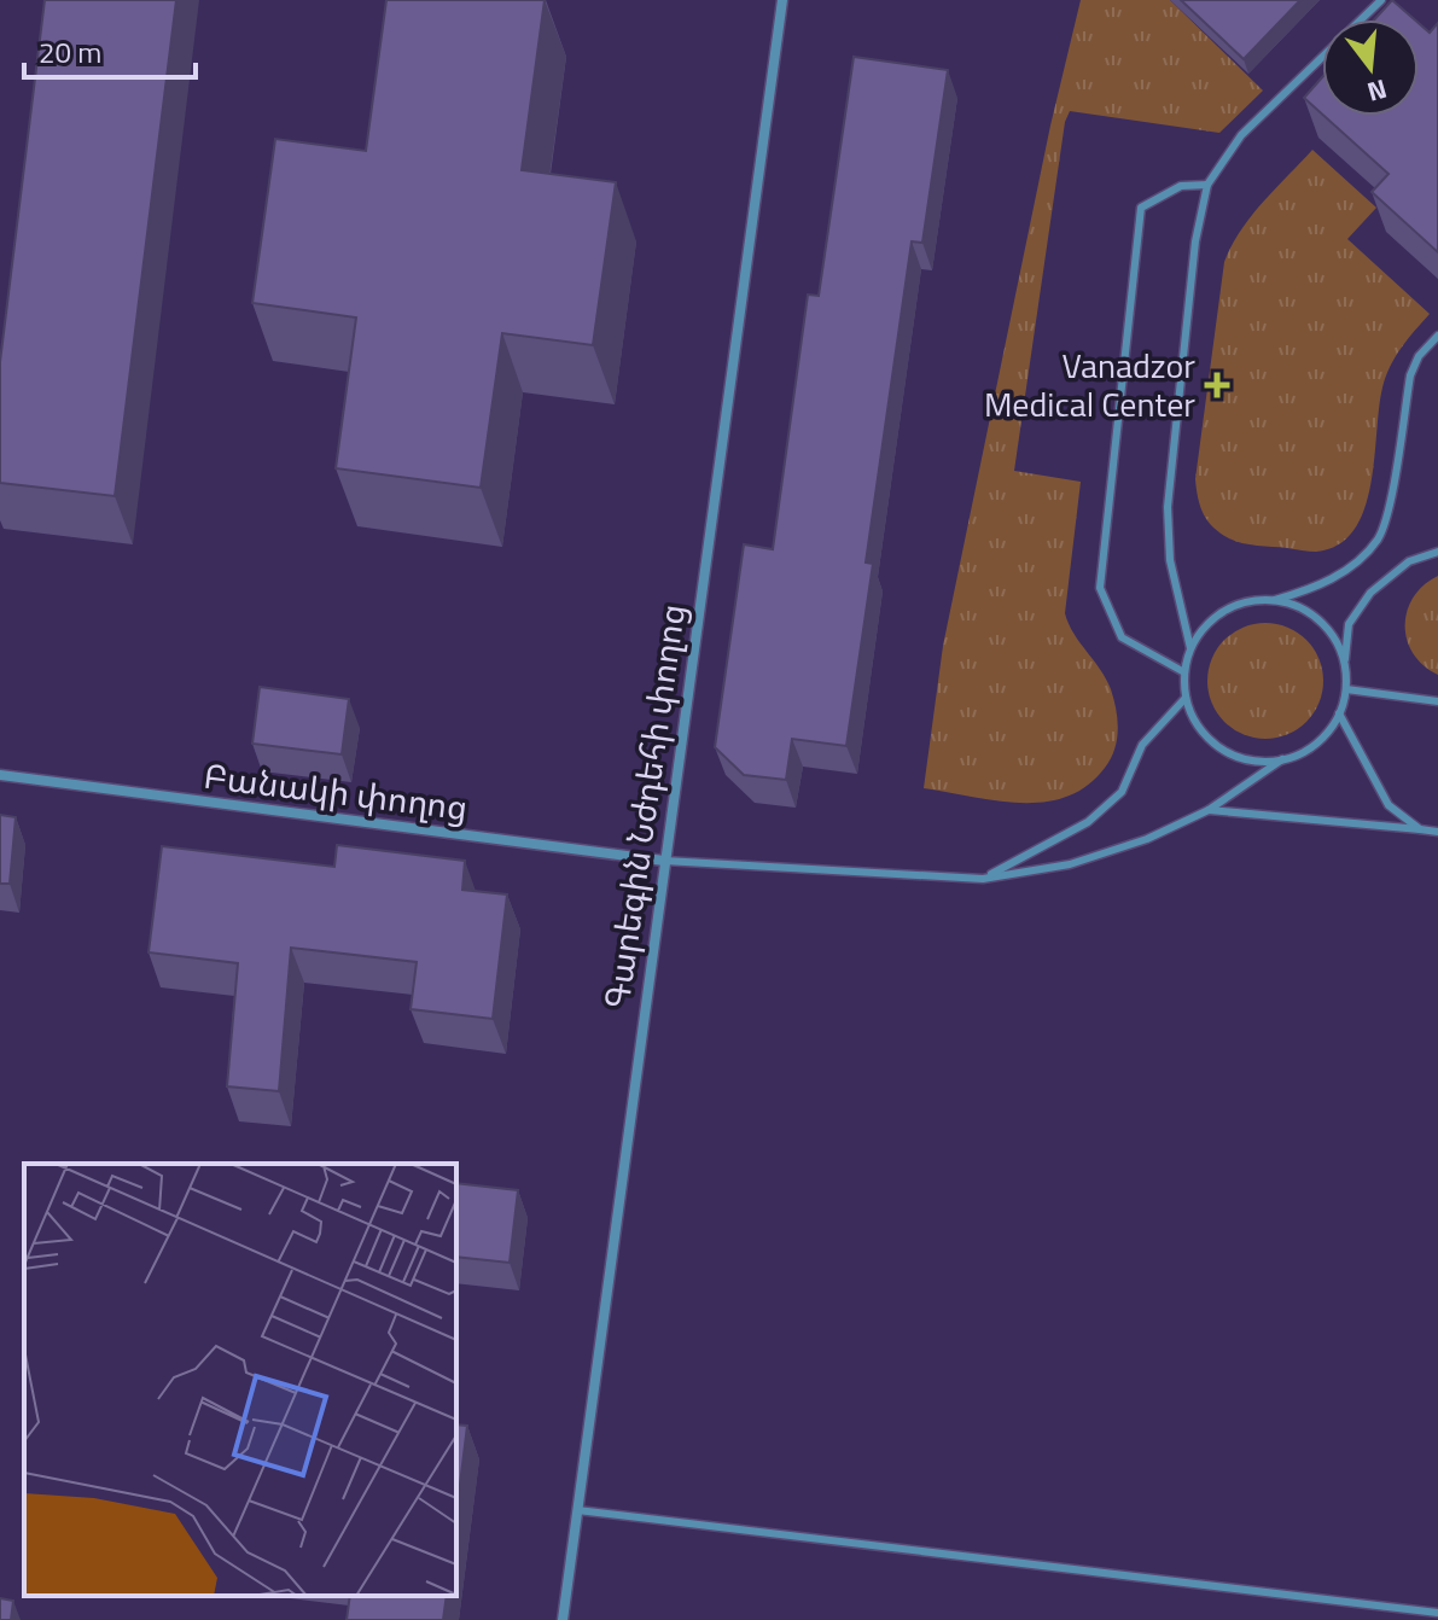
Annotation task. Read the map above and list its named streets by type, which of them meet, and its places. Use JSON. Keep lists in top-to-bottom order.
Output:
{
  "streets": {
    "street": ["Բանակի փողոց", "Գարեգին Նժդեհի փողոց"]
  },
  "crossings": [
    ["Բանակի փողոց", "Գարեգին Նժդեհի փողոց"]
  ],
  "places": {
    "health": ["Vanadzor Medical Center"]
  },
  "scale_bar": "20 m",
  "north": "bottom"
}
